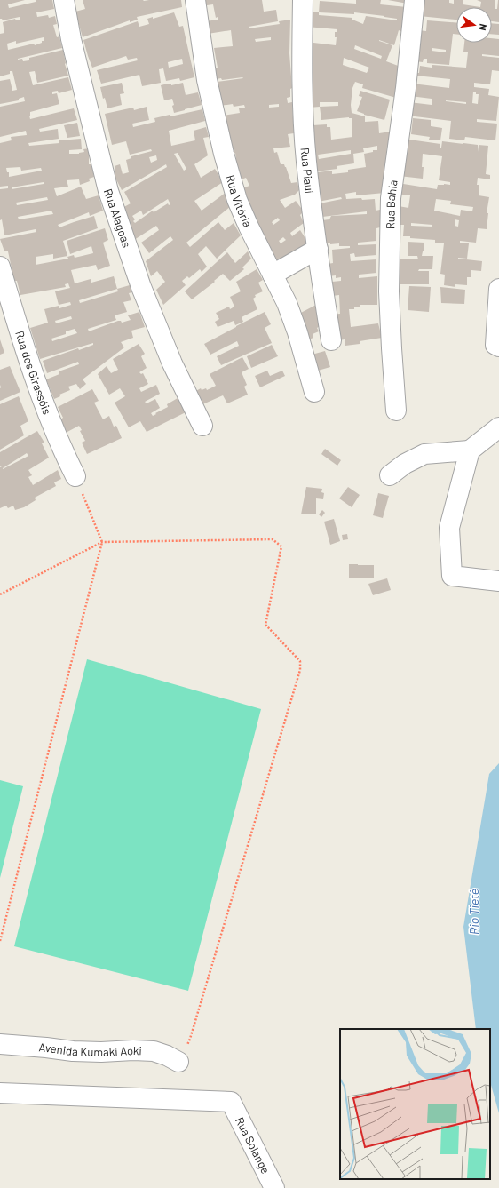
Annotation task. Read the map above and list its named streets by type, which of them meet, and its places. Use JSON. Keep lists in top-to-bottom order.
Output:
{
  "streets": {
    "street": [
      "Rua Piauí",
      "Rua Vitória",
      "Rua Bahia",
      "Rua Alagoas",
      "Rua dos Girassóis",
      "Avenida Kumaki Aoki",
      "Rua Solange"
    ]
  },
  "water": ["Rio Tietê"],
  "north": "right"
}
